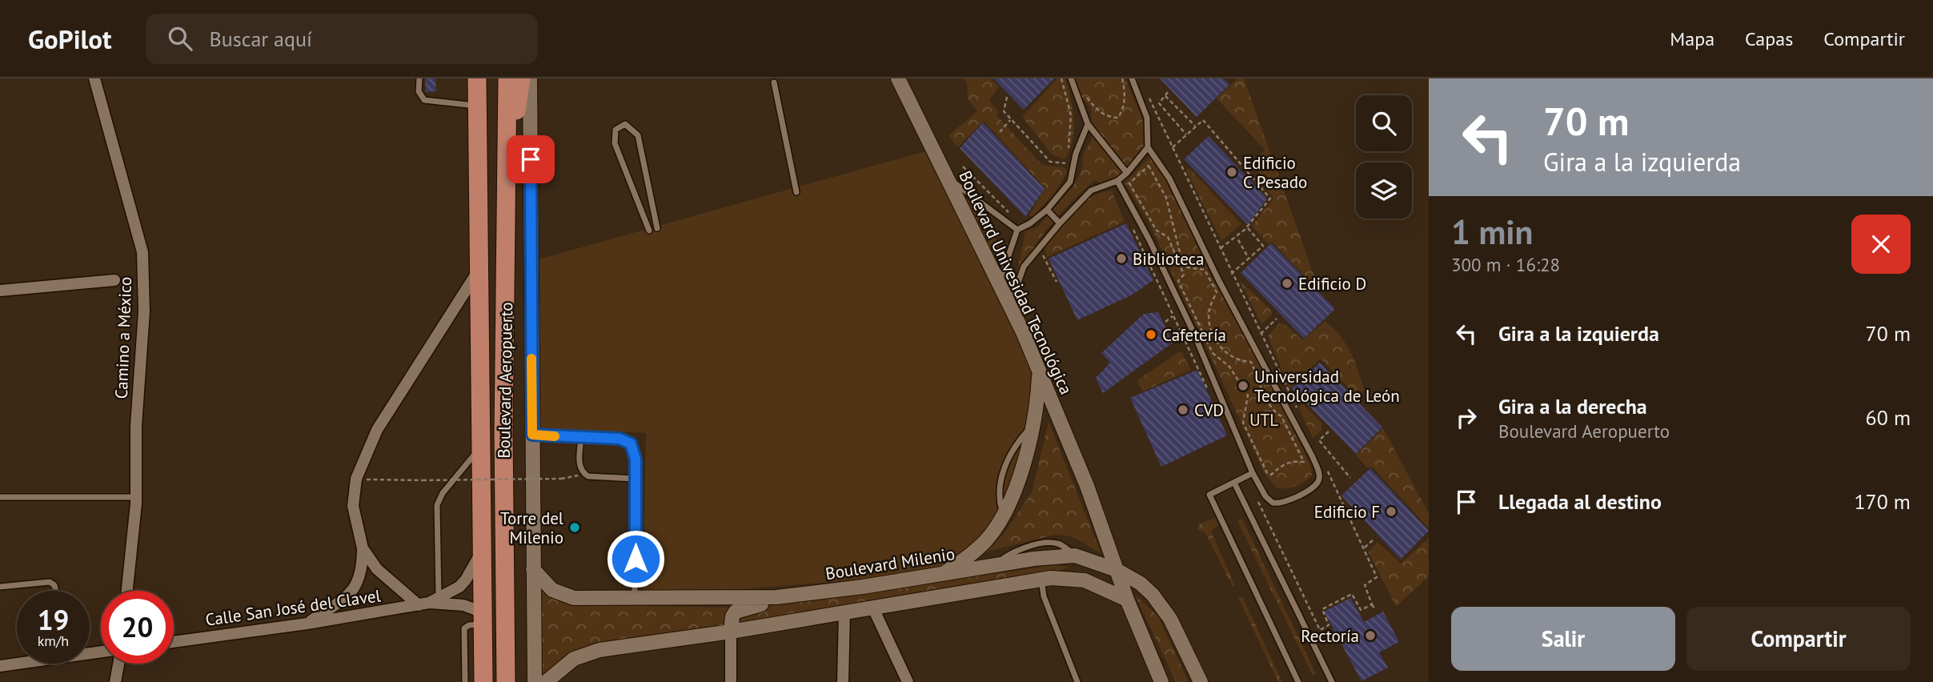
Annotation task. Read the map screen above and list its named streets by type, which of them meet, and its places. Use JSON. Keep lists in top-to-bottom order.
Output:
{
  "streets": {
    "highway": ["Boulevard Aeropuerto"],
    "street": [
      "Boulevard Univesidad Tecnológica",
      "Camino a México",
      "Boulevard Milenio",
      "Calle San José del Clavel"
    ]
  },
  "crossings": [
    ["Boulevard Univesidad Tecnológica", "Boulevard Milenio"],
    ["Boulevard Aeropuerto", "Boulevard Milenio"],
    ["Boulevard Aeropuerto", "Calle San José del Clavel"]
  ],
  "parks": ["UTL"],
  "places": [
    "Edificio C Pesado",
    "Biblioteca",
    "Edificio D",
    "Cafetería",
    "Universidad Tecnológica de León",
    "CVD",
    "Edificio F",
    "Torre del Milenio",
    "Rectoría"
  ],
  "page": {
    "header": "GoPilot",
    "search": "Buscar aquí",
    "nav": ["Mapa", "Capas", "Compartir"],
    "turn": ["70 m", "Gira a la izquierda"],
    "heading": ["1 min", "300 m · 16:28"],
    "list": [
      {
        "name": "Gira a la izquierda",
        "value": "70 m"
      },
      {
        "name": "Gira a la derecha",
        "note": "Boulevard Aeropuerto",
        "value": "60 m"
      },
      {
        "name": "Llegada al destino",
        "value": "170 m"
      }
    ],
    "speed": "19 km/h",
    "limit": "20",
    "buttons": ["Salir", "Compartir"]
  }
}
